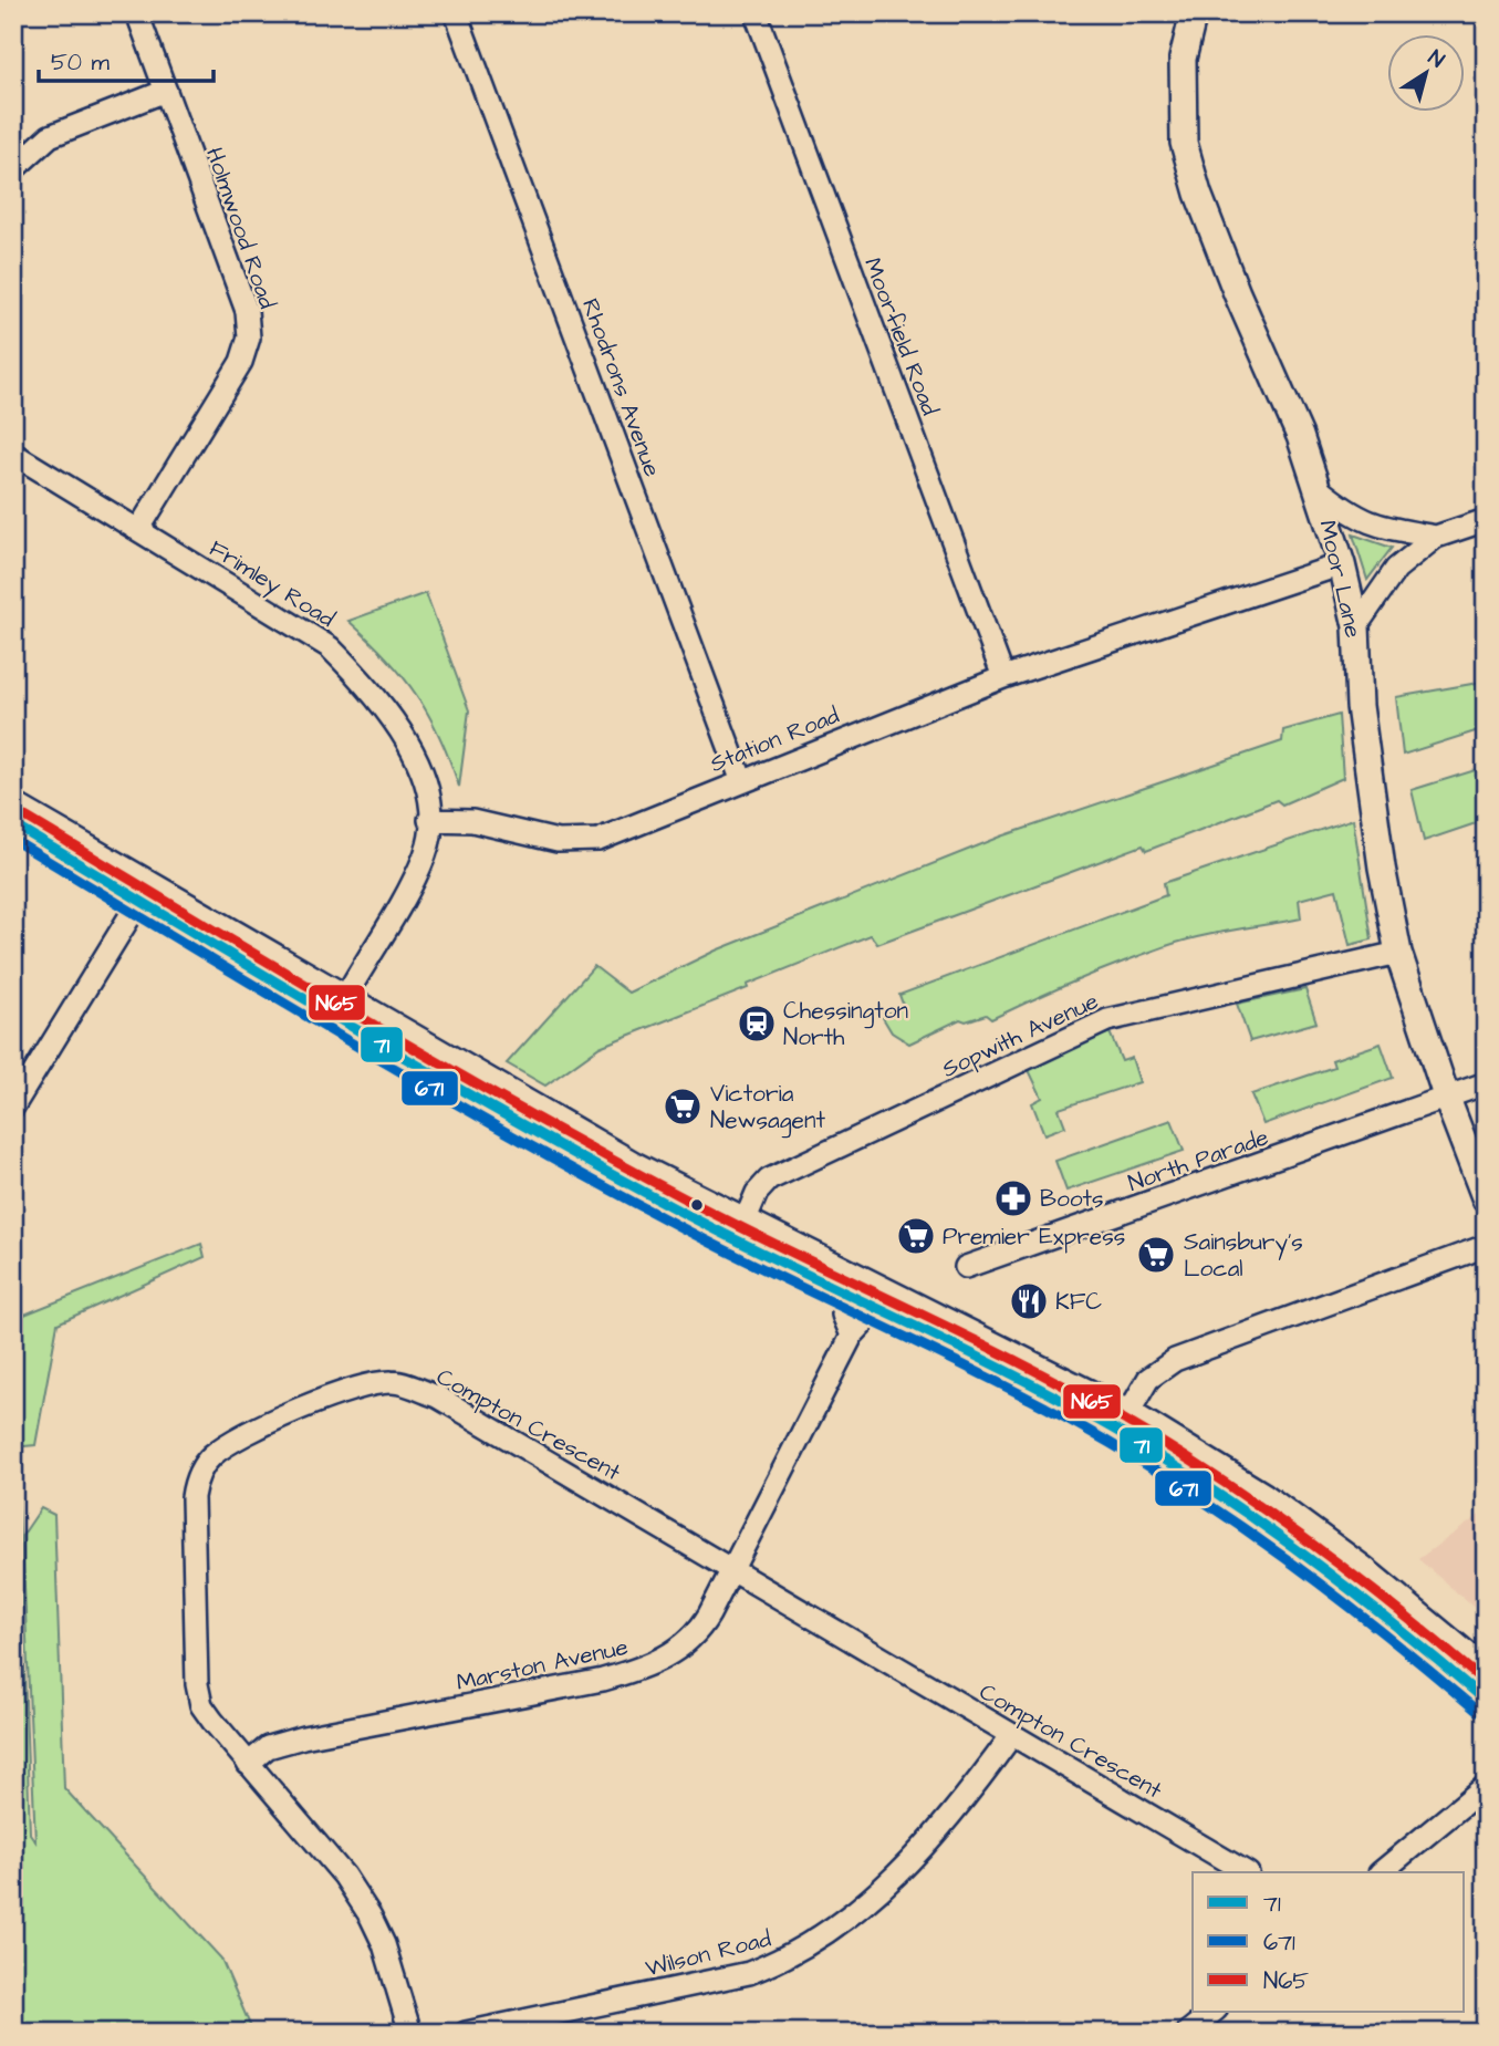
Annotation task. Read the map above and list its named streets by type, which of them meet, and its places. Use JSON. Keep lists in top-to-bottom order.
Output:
{
  "streets": {
    "street": [
      "Holmwood Road",
      "Moorfield Road",
      "Rhodrons Avenue",
      "Moor Lane",
      "Frimley Road",
      "Station Road",
      "Sopwith Avenue",
      "North Parade",
      "Compton Crescent",
      "Marston Avenue",
      "Wilson Road"
    ]
  },
  "crossings": [
    ["Holmwood Road", "Frimley Road"],
    ["Moorfield Road", "Station Road"],
    ["Rhodrons Avenue", "Station Road"],
    ["Moor Lane", "Station Road"],
    ["Moor Lane", "Sopwith Avenue"],
    ["Moor Lane", "North Parade"],
    ["Frimley Road", "Station Road"],
    ["Compton Crescent", "Marston Avenue"],
    ["Compton Crescent", "Wilson Road"]
  ],
  "places": {
    "station": ["Chessington North"],
    "supermarket": ["Victoria Newsagent", "Premier Express", "Sainsbury's Local"],
    "pharmacy": ["Boots"],
    "restaurant": ["KFC"]
  },
  "lines": ["transit line N65", "transit line 71", "transit line 671"],
  "legend": ["71", "671", "N65"],
  "scale_bar": "50 m",
  "north": "top right"
}
